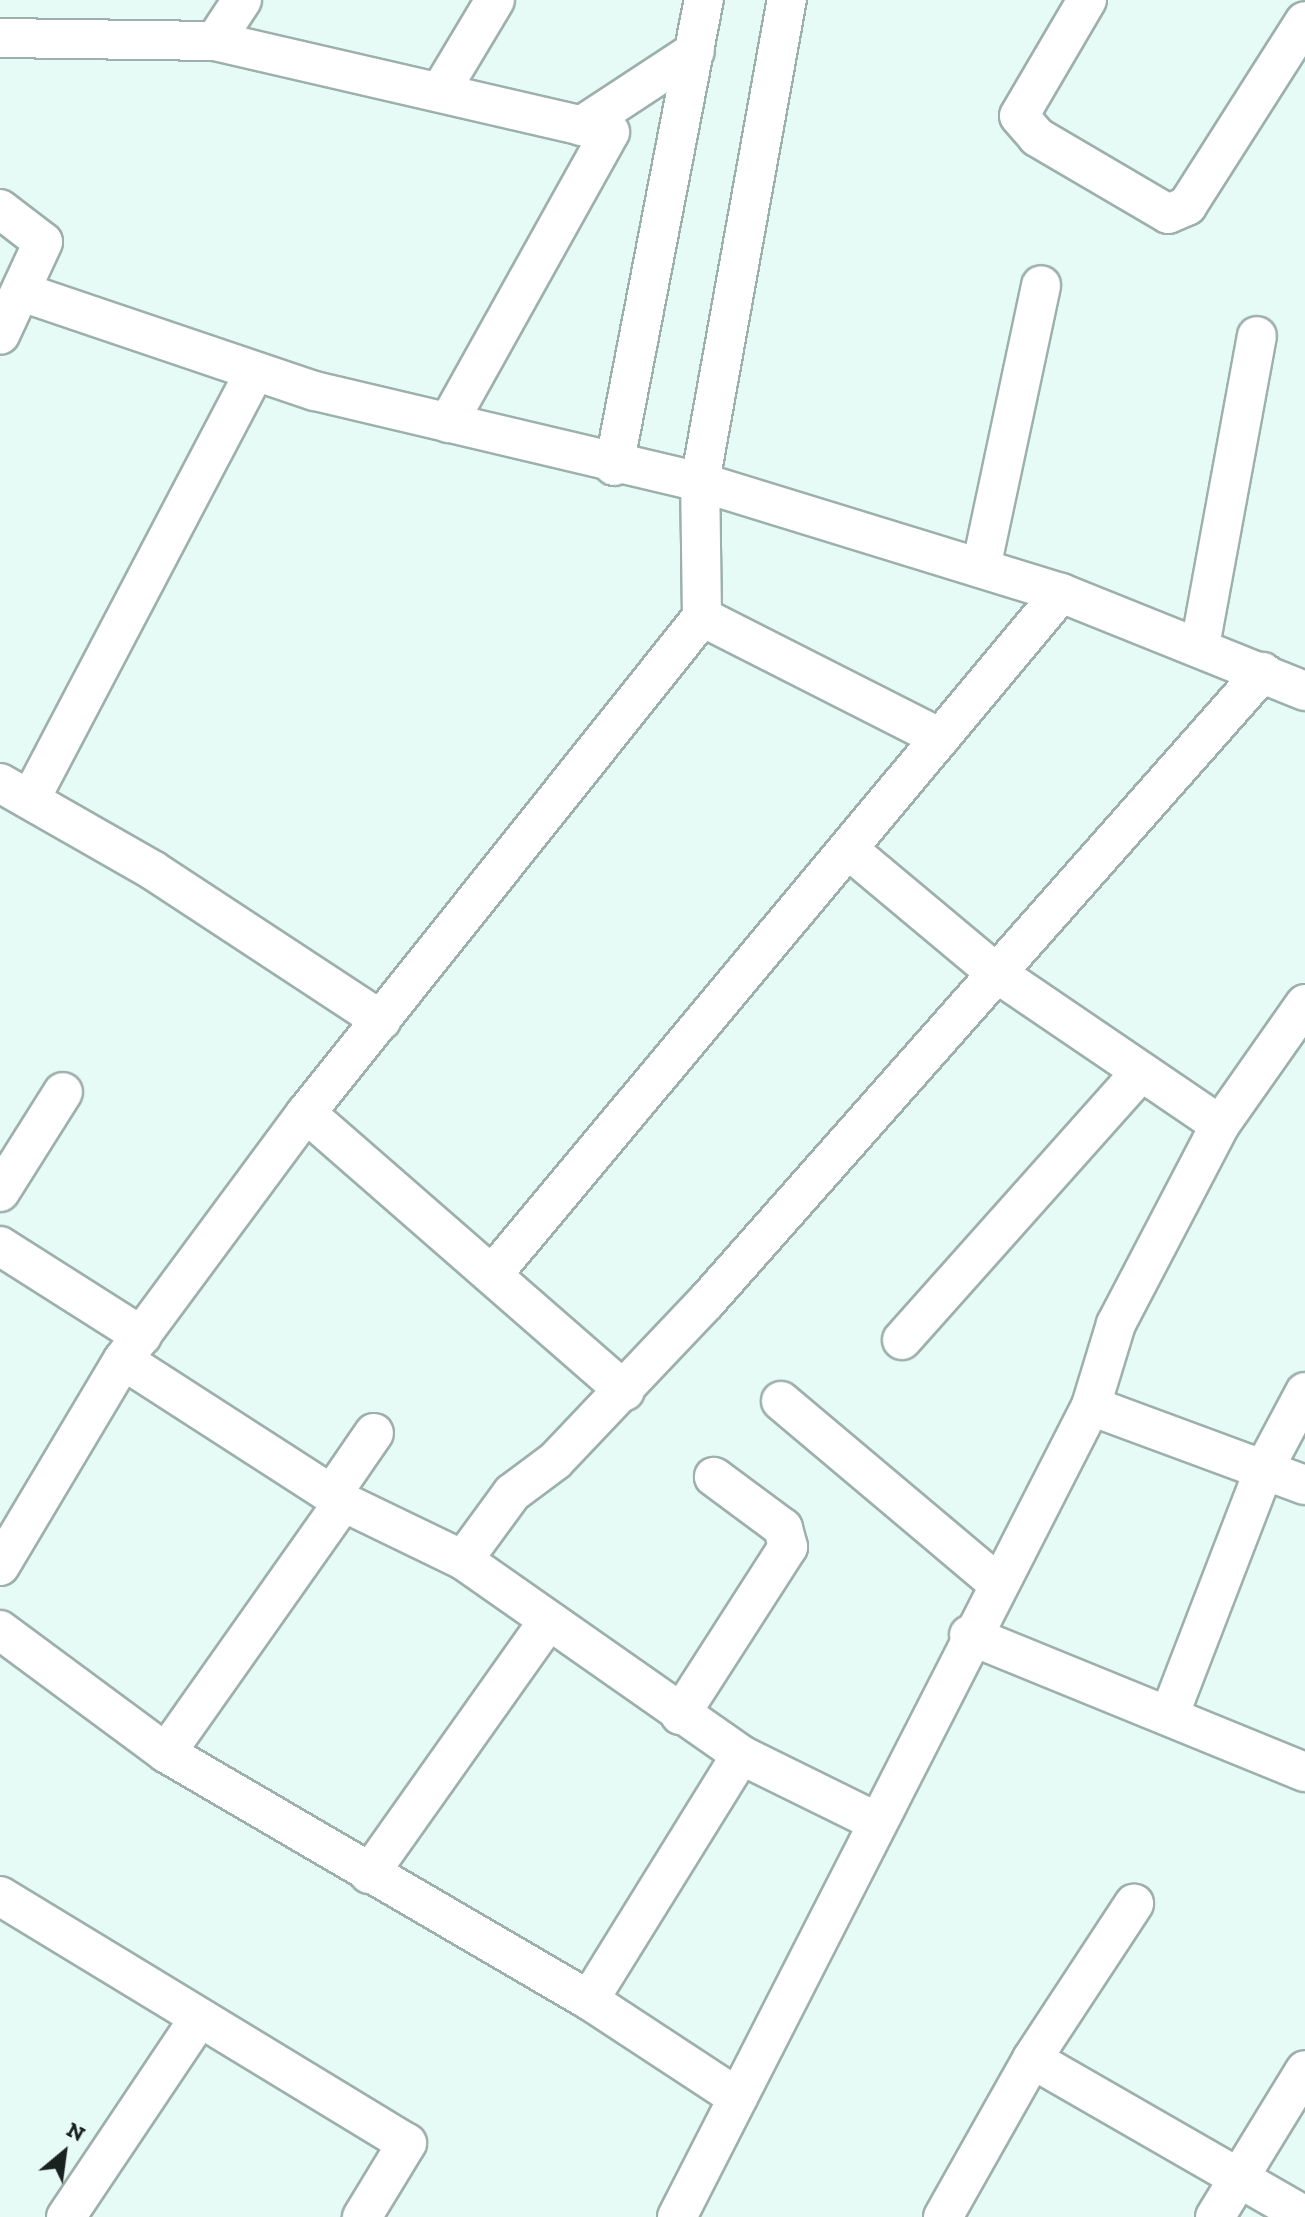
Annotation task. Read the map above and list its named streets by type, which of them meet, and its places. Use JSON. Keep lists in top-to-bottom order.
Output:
{
  "north": "top right"
}
